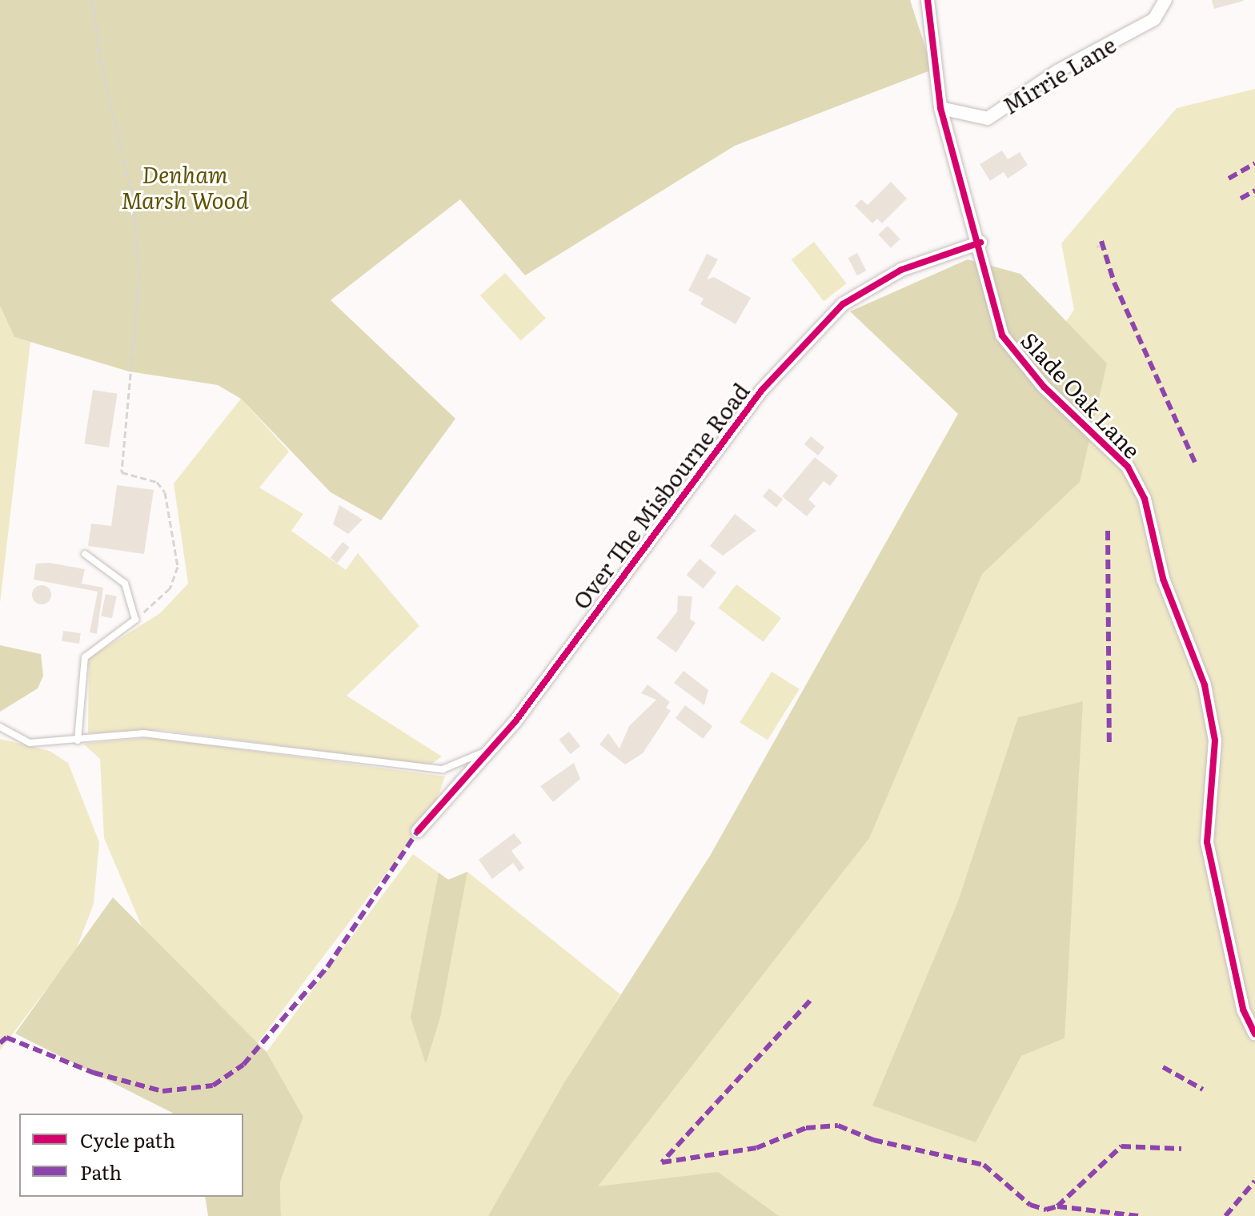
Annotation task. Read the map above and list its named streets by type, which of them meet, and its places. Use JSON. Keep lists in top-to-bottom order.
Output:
{
  "streets": {
    "street": ["Mirrie Lane", "Slade Oak Lane", "Over The Misbourne Road"]
  },
  "crossings": [
    ["Mirrie Lane", "Slade Oak Lane"],
    ["Slade Oak Lane", "Over The Misbourne Road"]
  ],
  "parks": ["Denham Marsh Wood"],
  "legend": ["Cycle path", "Path"]
}
